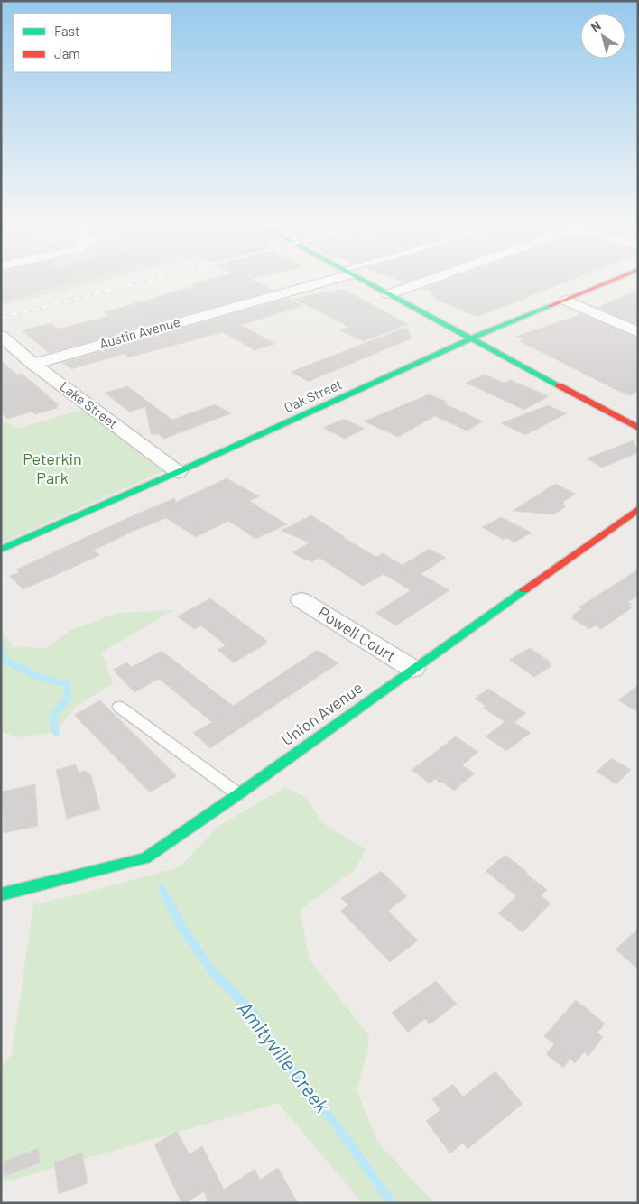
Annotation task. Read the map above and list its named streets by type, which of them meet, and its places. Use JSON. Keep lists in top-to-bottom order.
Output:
{
  "streets": {
    "main road": ["Oak Street", "Union Avenue"],
    "street": ["Austin Avenue", "Lake Street", "Powell Court"]
  },
  "crossings": [
    ["Austin Avenue", "Lake Street"],
    ["Oak Street", "Lake Street"],
    ["Powell Court", "Union Avenue"]
  ],
  "water": ["Amityville Creek"],
  "parks": ["Peterkin Park"],
  "legend": ["Fast", "Jam"],
  "north": "top left"
}
